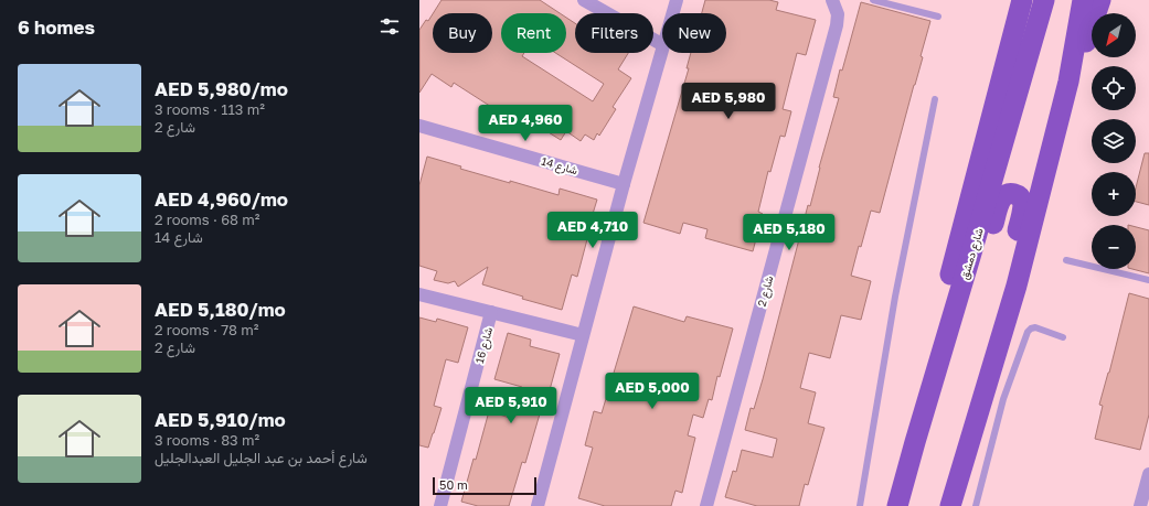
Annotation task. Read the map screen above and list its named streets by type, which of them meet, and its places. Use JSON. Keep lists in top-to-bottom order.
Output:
{
  "streets": {
    "main road": ["شارع دمشق"],
    "street": ["شارع 14", "شارع 2", "شارع 16"]
  },
  "scale_bar": "50 m",
  "north": "bottom left",
  "page": {
    "heading": "6 homes",
    "map_buttons": ["+", "−"],
    "chip": [
      "Buy",
      "Rent",
      "Filters",
      "New"
    ],
    "list": [
      {
        "name": "AED 5,980/mo",
        "note": "3 rooms · 113 m² · شارع 2"
      },
      {
        "name": "AED 4,960/mo",
        "note": "2 rooms · 68 m² · شارع 14"
      },
      {
        "name": "AED 5,180/mo",
        "note": "2 rooms · 78 m² · شارع 2"
      },
      {
        "name": "AED 5,910/mo",
        "note": "3 rooms · 83 m² · شارع أحمد بن عبد الجليل العبدالجليل"
      }
    ],
    "price": [
      "AED 5,980",
      "AED 4,960",
      "AED 4,710",
      "AED 5,180",
      "AED 5,000",
      "AED 5,910"
    ],
    "scale": "50 m"
  }
}
